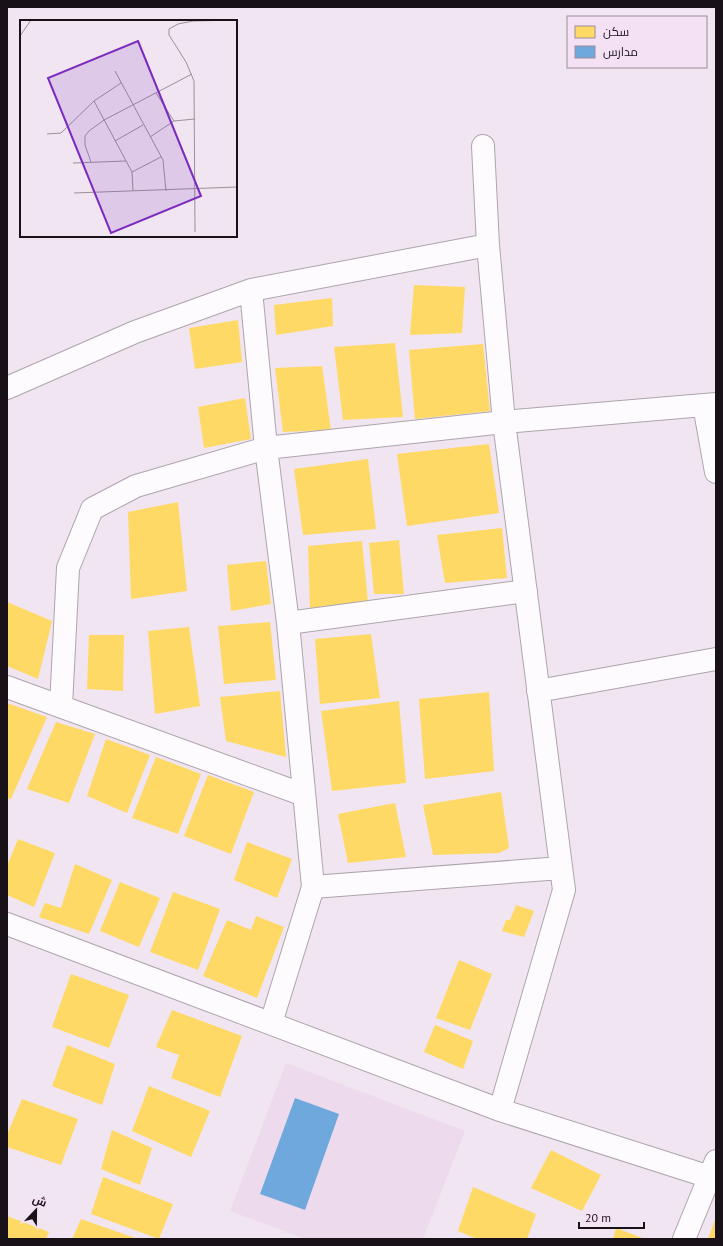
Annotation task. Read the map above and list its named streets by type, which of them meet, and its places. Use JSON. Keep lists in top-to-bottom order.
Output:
{
  "legend": ["سكن", "مدارس"],
  "scale_bar": "20 m",
  "north": "top"
}
